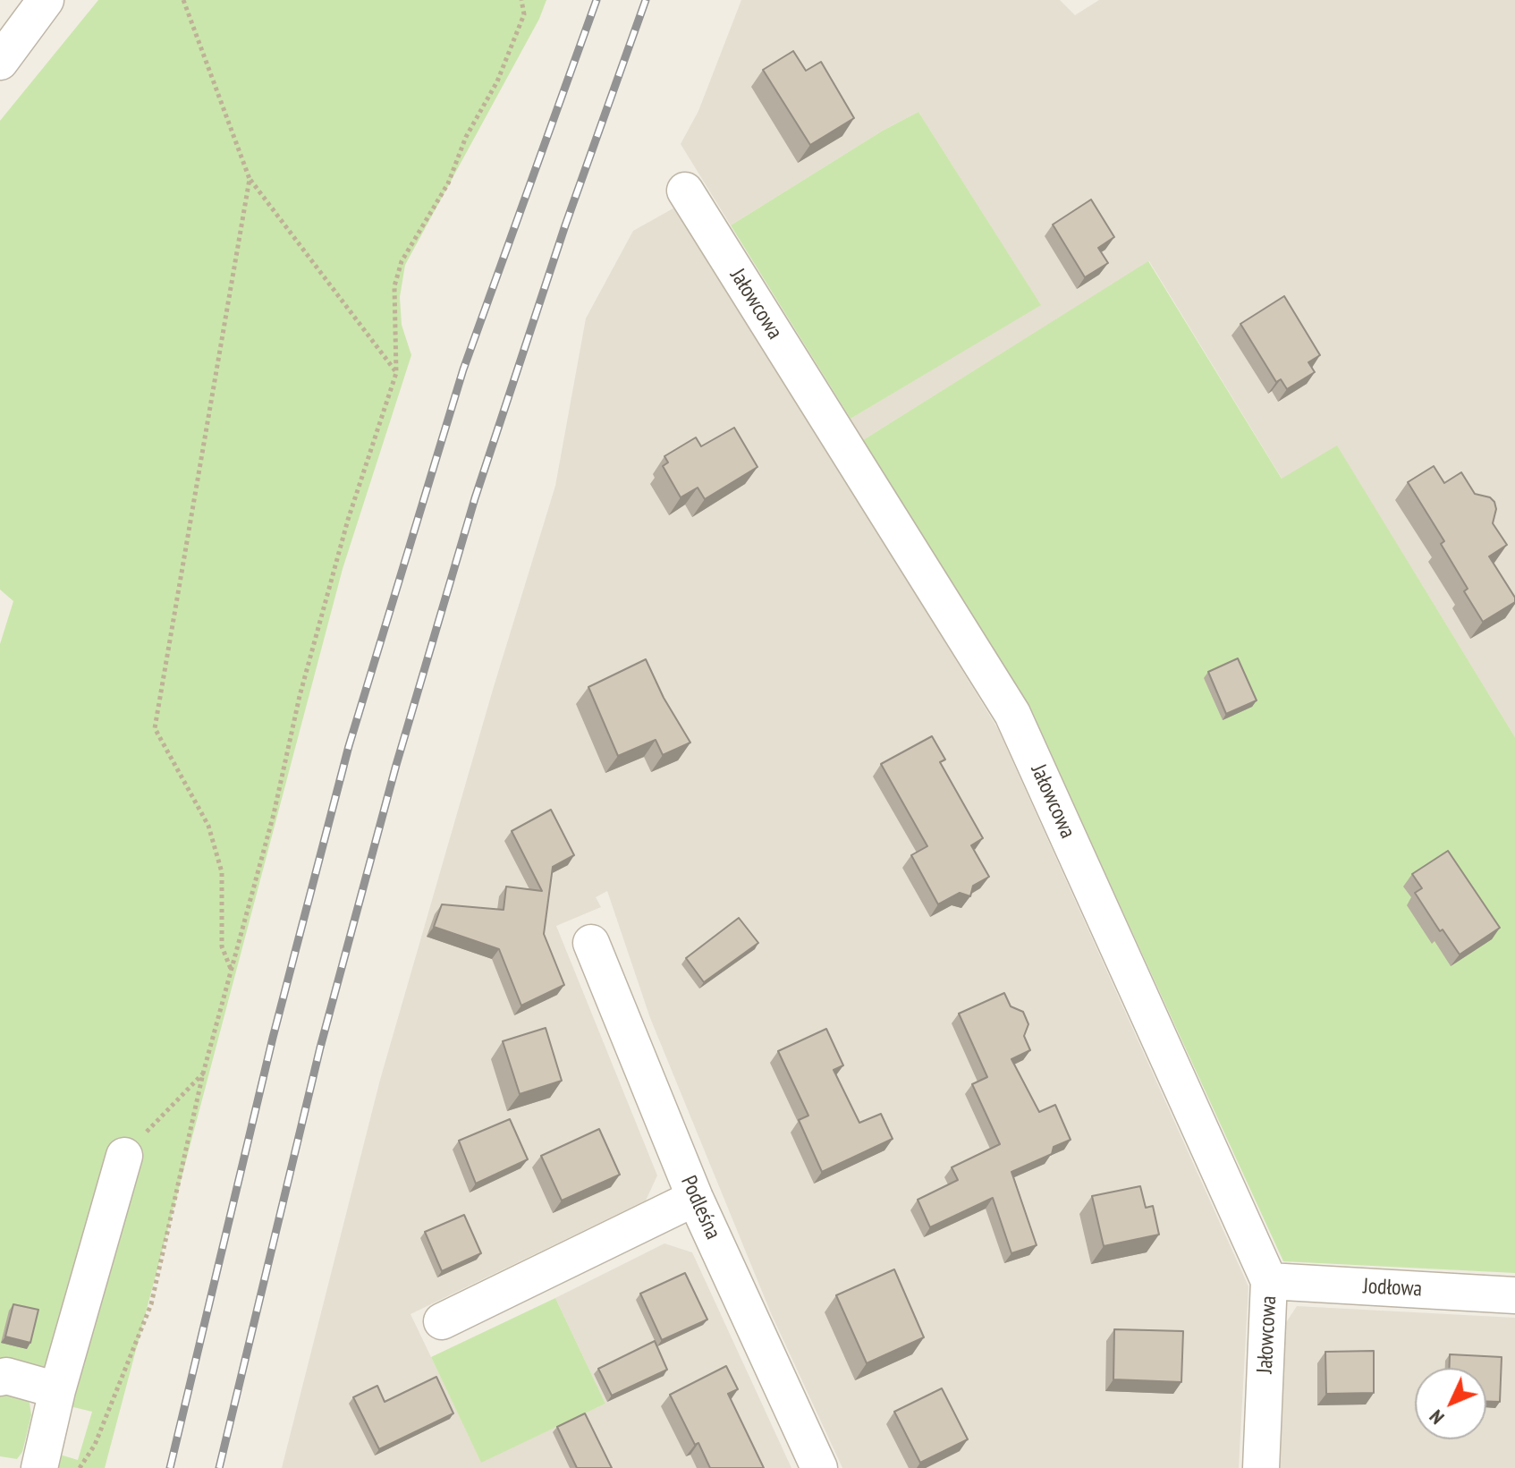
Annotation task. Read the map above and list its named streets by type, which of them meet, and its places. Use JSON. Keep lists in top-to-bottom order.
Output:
{
  "streets": {
    "street": ["Jałowcowa", "Podleśna", "Jodłowa"]
  },
  "crossings": [
    ["Jałowcowa", "Jodłowa"]
  ],
  "north": "bottom left"
}
